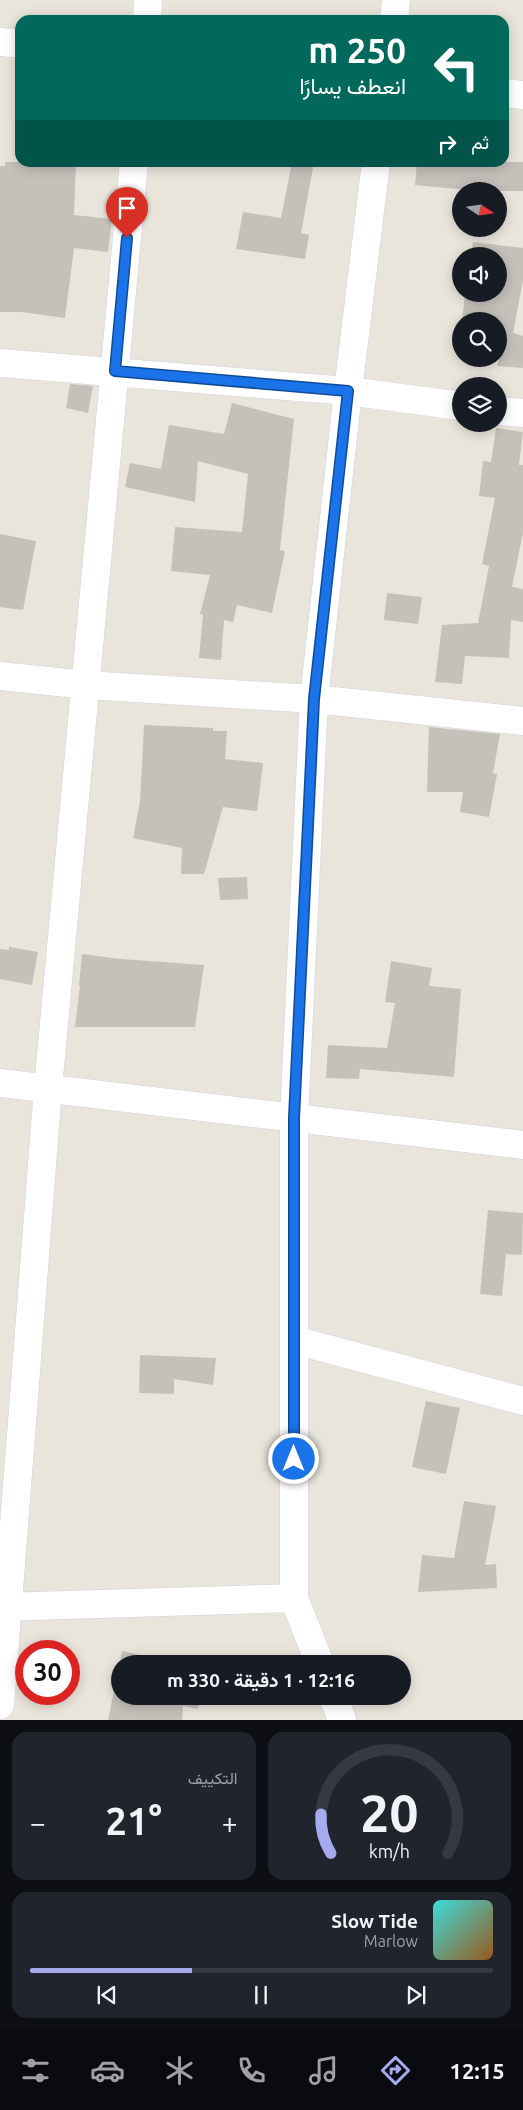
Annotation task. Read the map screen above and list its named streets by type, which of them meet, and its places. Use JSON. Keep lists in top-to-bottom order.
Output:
{
  "north": "right",
  "page": {
    "turn": ["250 m", "انعطف يسارًا"],
    "then": "ثم",
    "limit": "30",
    "trip": "12:16 · 1 دقيقة · 330 m",
    "tile": "التكييف",
    "heat": ["−", "21°", "+"],
    "song": ["Slow Tide", "Marlow"],
    "tabs": "12:15",
    "gauge": ["20", "km/h"]
  }
}
